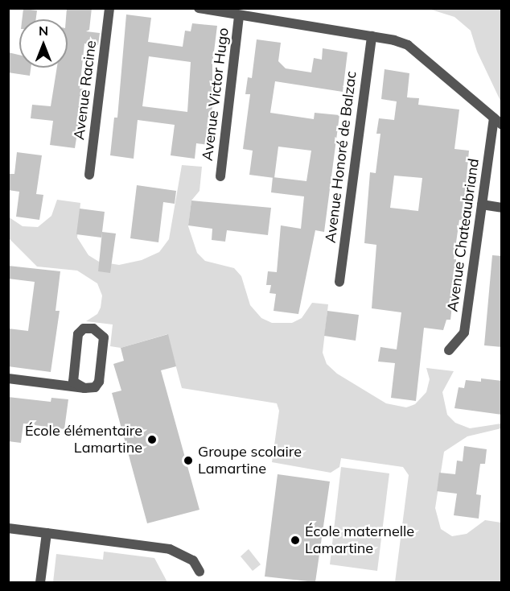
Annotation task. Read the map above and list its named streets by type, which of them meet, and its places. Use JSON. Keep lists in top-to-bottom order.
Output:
{
  "streets": {
    "street": [
      "Avenue Racine",
      "Avenue Victor Hugo",
      "Avenue Honoré de Balzac",
      "Avenue Chateaubriand"
    ]
  },
  "places": ["École élémentaire Lamartine", "Groupe scolaire Lamartine", "École maternelle Lamartine"],
  "north": "top"
}
